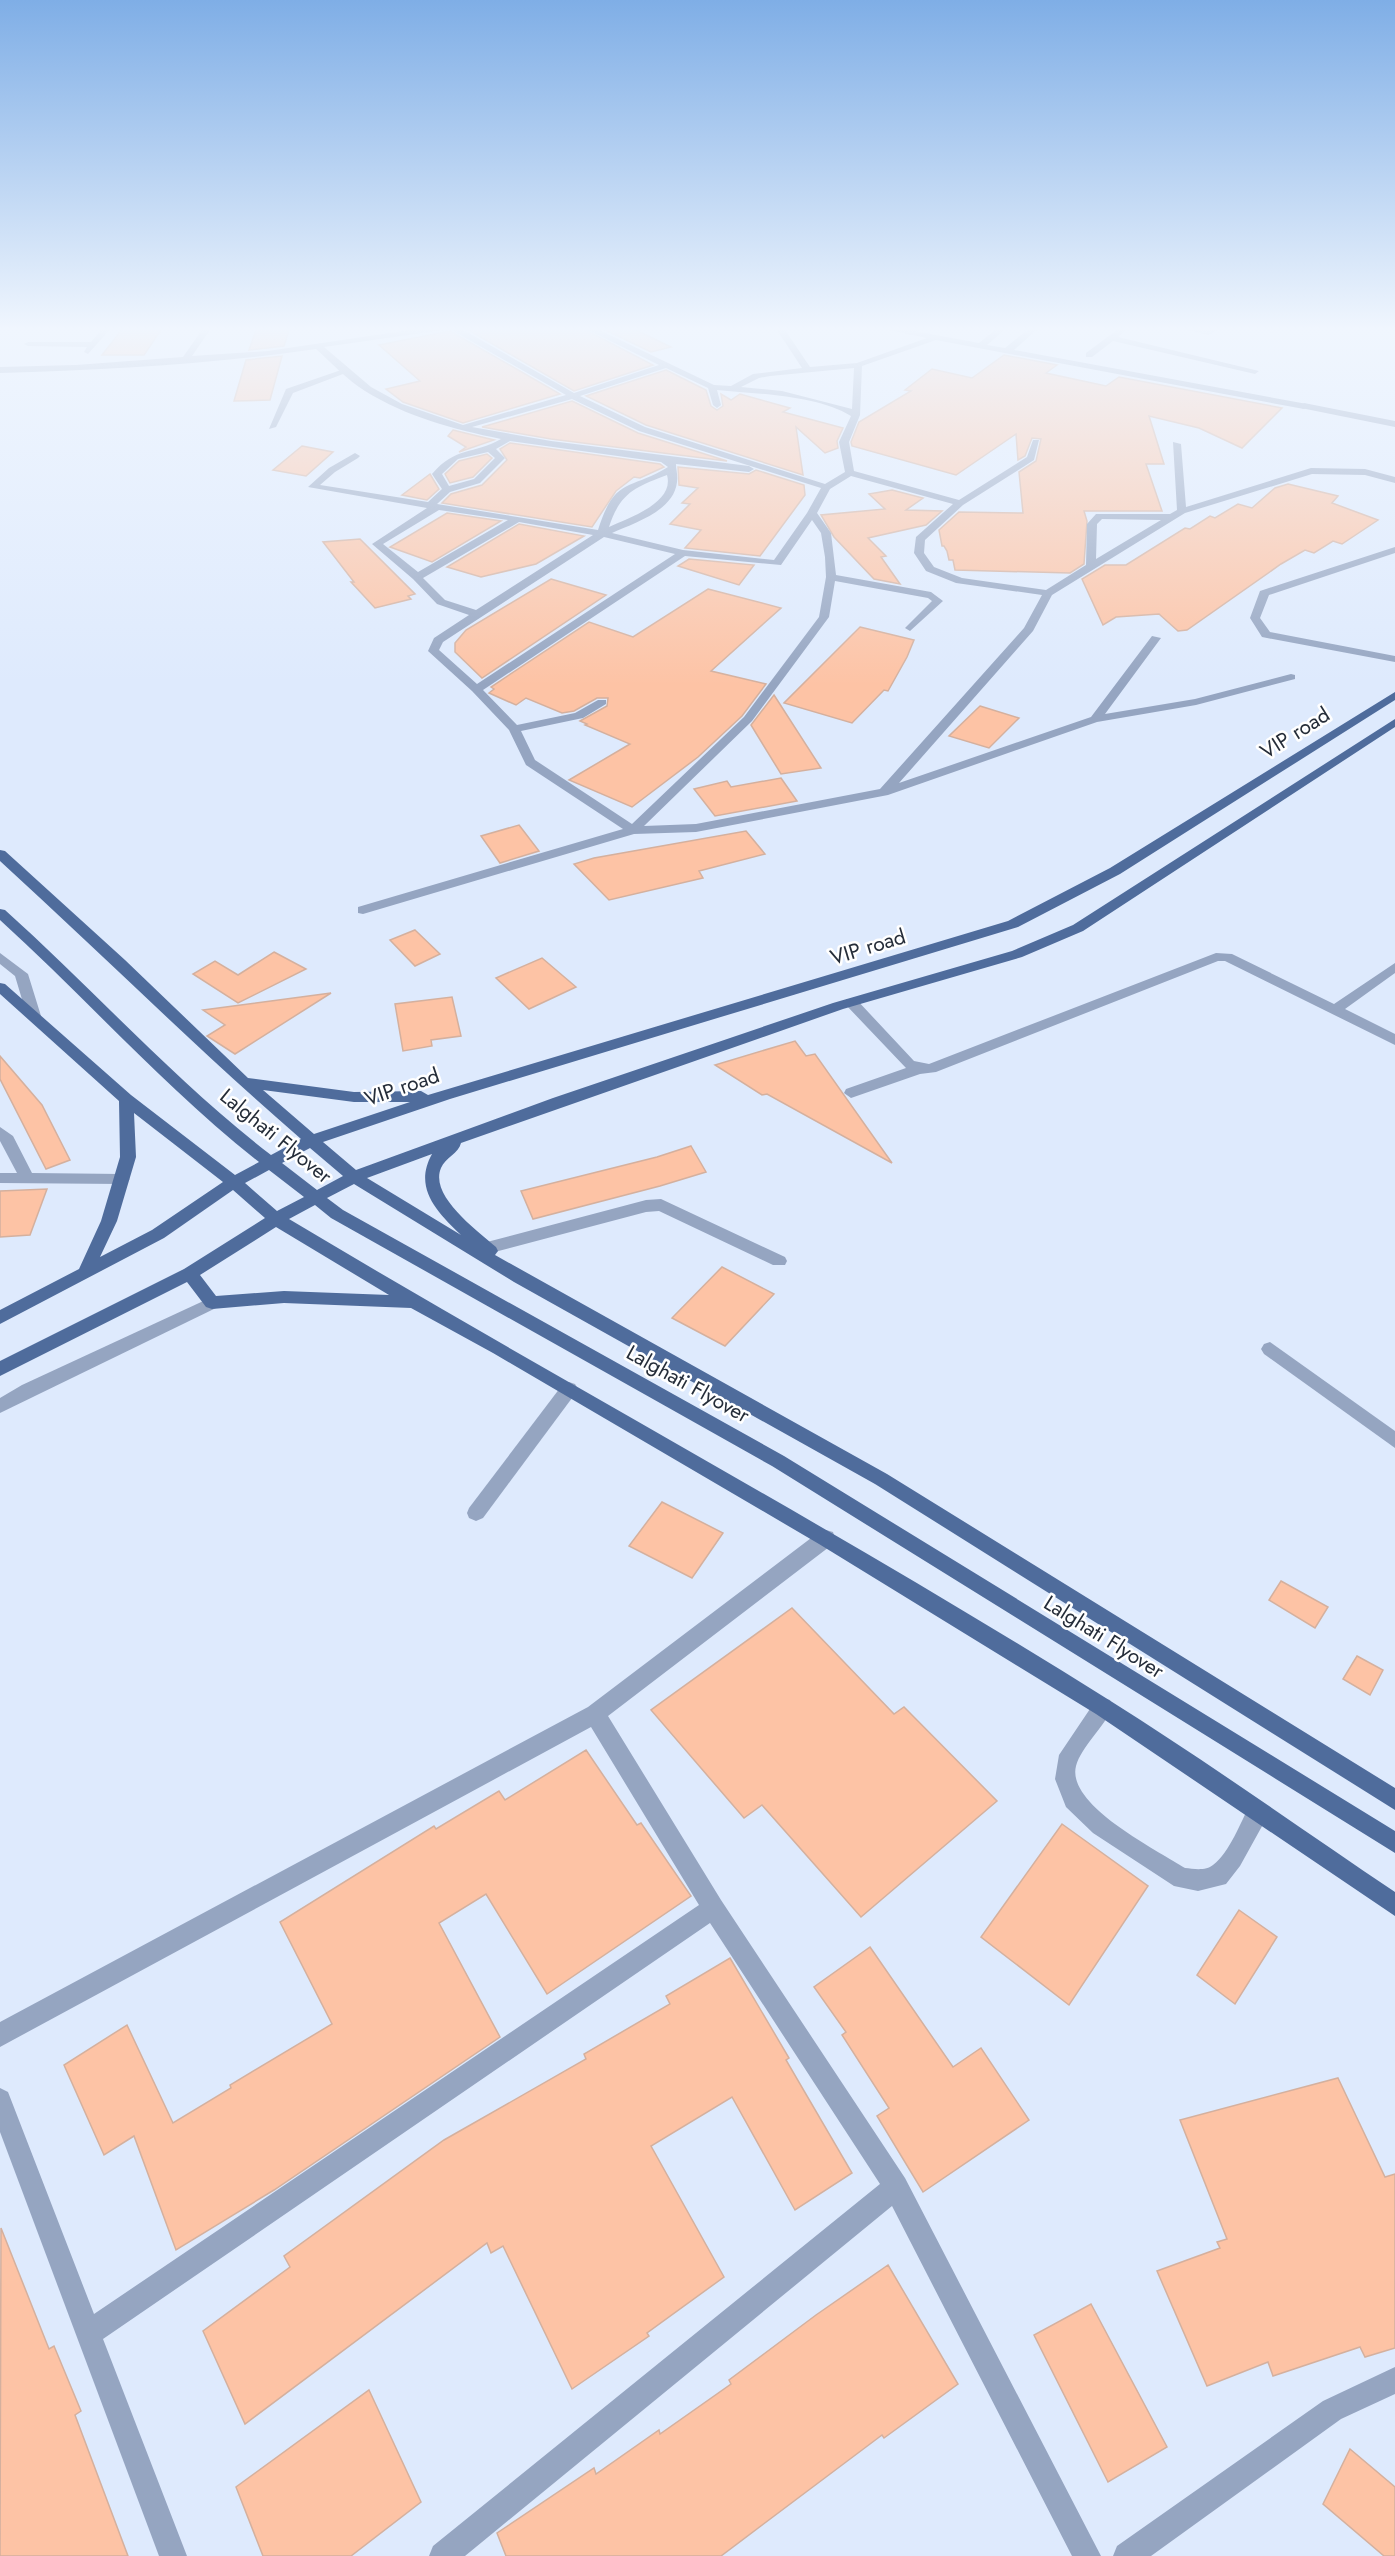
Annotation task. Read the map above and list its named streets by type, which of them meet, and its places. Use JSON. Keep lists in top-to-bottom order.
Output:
{
  "streets": {
    "main road": ["VIP road", "Lalghati Flyover"]
  }
}
